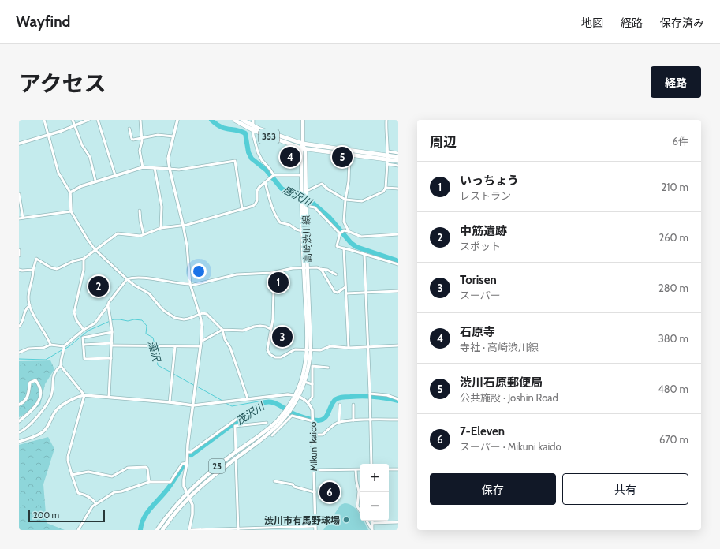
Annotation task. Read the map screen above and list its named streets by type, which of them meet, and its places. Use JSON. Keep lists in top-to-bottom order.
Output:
{
  "streets": {
    "highway": ["353"],
    "main road": ["高崎渋川線", "25"],
    "street": ["Mikuni kaido"]
  },
  "crossings": [
    ["353", "高崎渋川線"],
    ["353", "25"],
    ["高崎渋川線", "25"]
  ],
  "water": ["唐沢川", "藻沢", "茂沢川"],
  "places": ["渋川市有馬野球場"],
  "scale_bar": "200 m",
  "page": {
    "header": "Wayfind",
    "nav": ["地図", "経路", "保存済み"],
    "title": "アクセス",
    "buttons": [
      "経路",
      ["保存", "共有"]
    ],
    "heading": ["周辺", "6件"],
    "pins": [
      "4",
      "5",
      "1",
      "2",
      "3",
      "6"
    ],
    "list": [
      {
        "mark": "1",
        "name": "いっちょう",
        "note": "レストラン",
        "value": "210 m"
      },
      {
        "mark": "2",
        "name": "中筋遺跡",
        "note": "スポット",
        "value": "260 m"
      },
      {
        "mark": "3",
        "name": "Torisen",
        "note": "スーパー",
        "value": "280 m"
      },
      {
        "mark": "4",
        "name": "石原寺",
        "note": "寺社 · 高崎渋川線",
        "value": "380 m"
      },
      {
        "mark": "5",
        "name": "渋川石原郵便局",
        "note": "公共施設 · Joshin Road",
        "value": "480 m"
      },
      {
        "mark": "6",
        "name": "7-Eleven",
        "note": "スーパー · Mikuni kaido",
        "value": "670 m"
      }
    ],
    "map_buttons": ["+", "−"],
    "scale": "200 m"
  }
}
